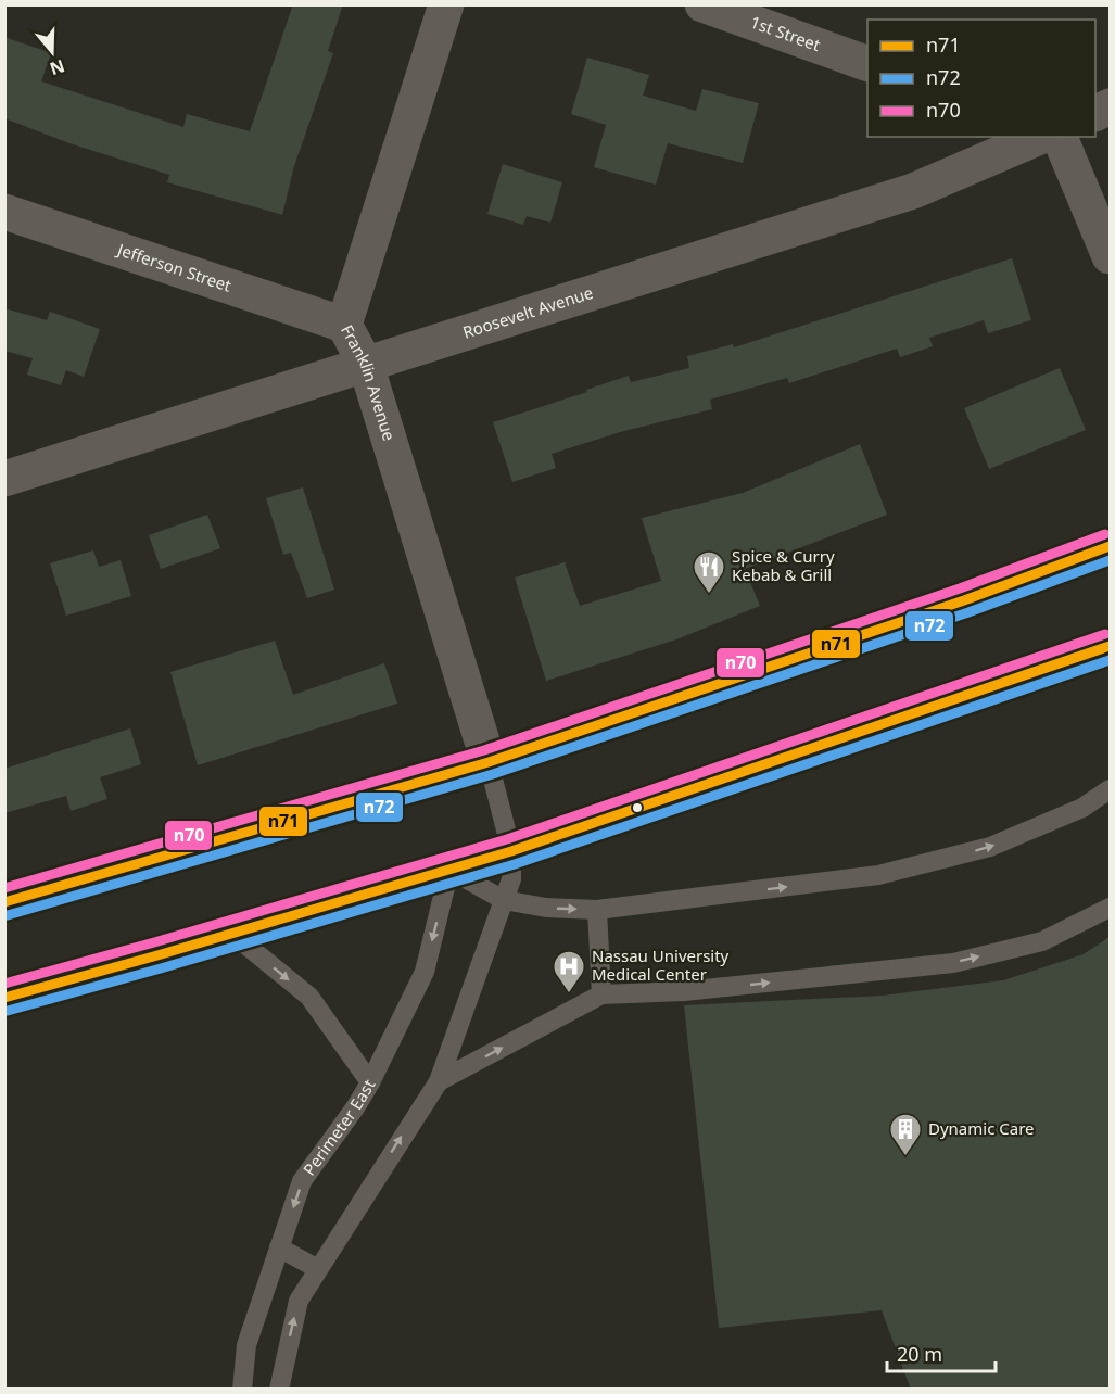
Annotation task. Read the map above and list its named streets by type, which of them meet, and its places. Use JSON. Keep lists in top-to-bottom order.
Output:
{
  "streets": {
    "street": [
      "1st Street",
      "Jefferson Street",
      "Roosevelt Avenue",
      "Franklin Avenue"
    ],
    "lane": ["Perimeter East"]
  },
  "crossings": [
    ["Jefferson Street", "Franklin Avenue"],
    ["Roosevelt Avenue", "Franklin Avenue"]
  ],
  "places": {
    "restaurant": ["Spice & Curry Kebab & Grill"],
    "hospital": ["Nassau University Medical Center"],
    "building": ["Dynamic Care"]
  },
  "lines": ["transit line n70", "transit line n71", "transit line n72"],
  "legend": ["n71", "n72", "n70"],
  "scale_bar": "20 m",
  "north": "bottom"
}
